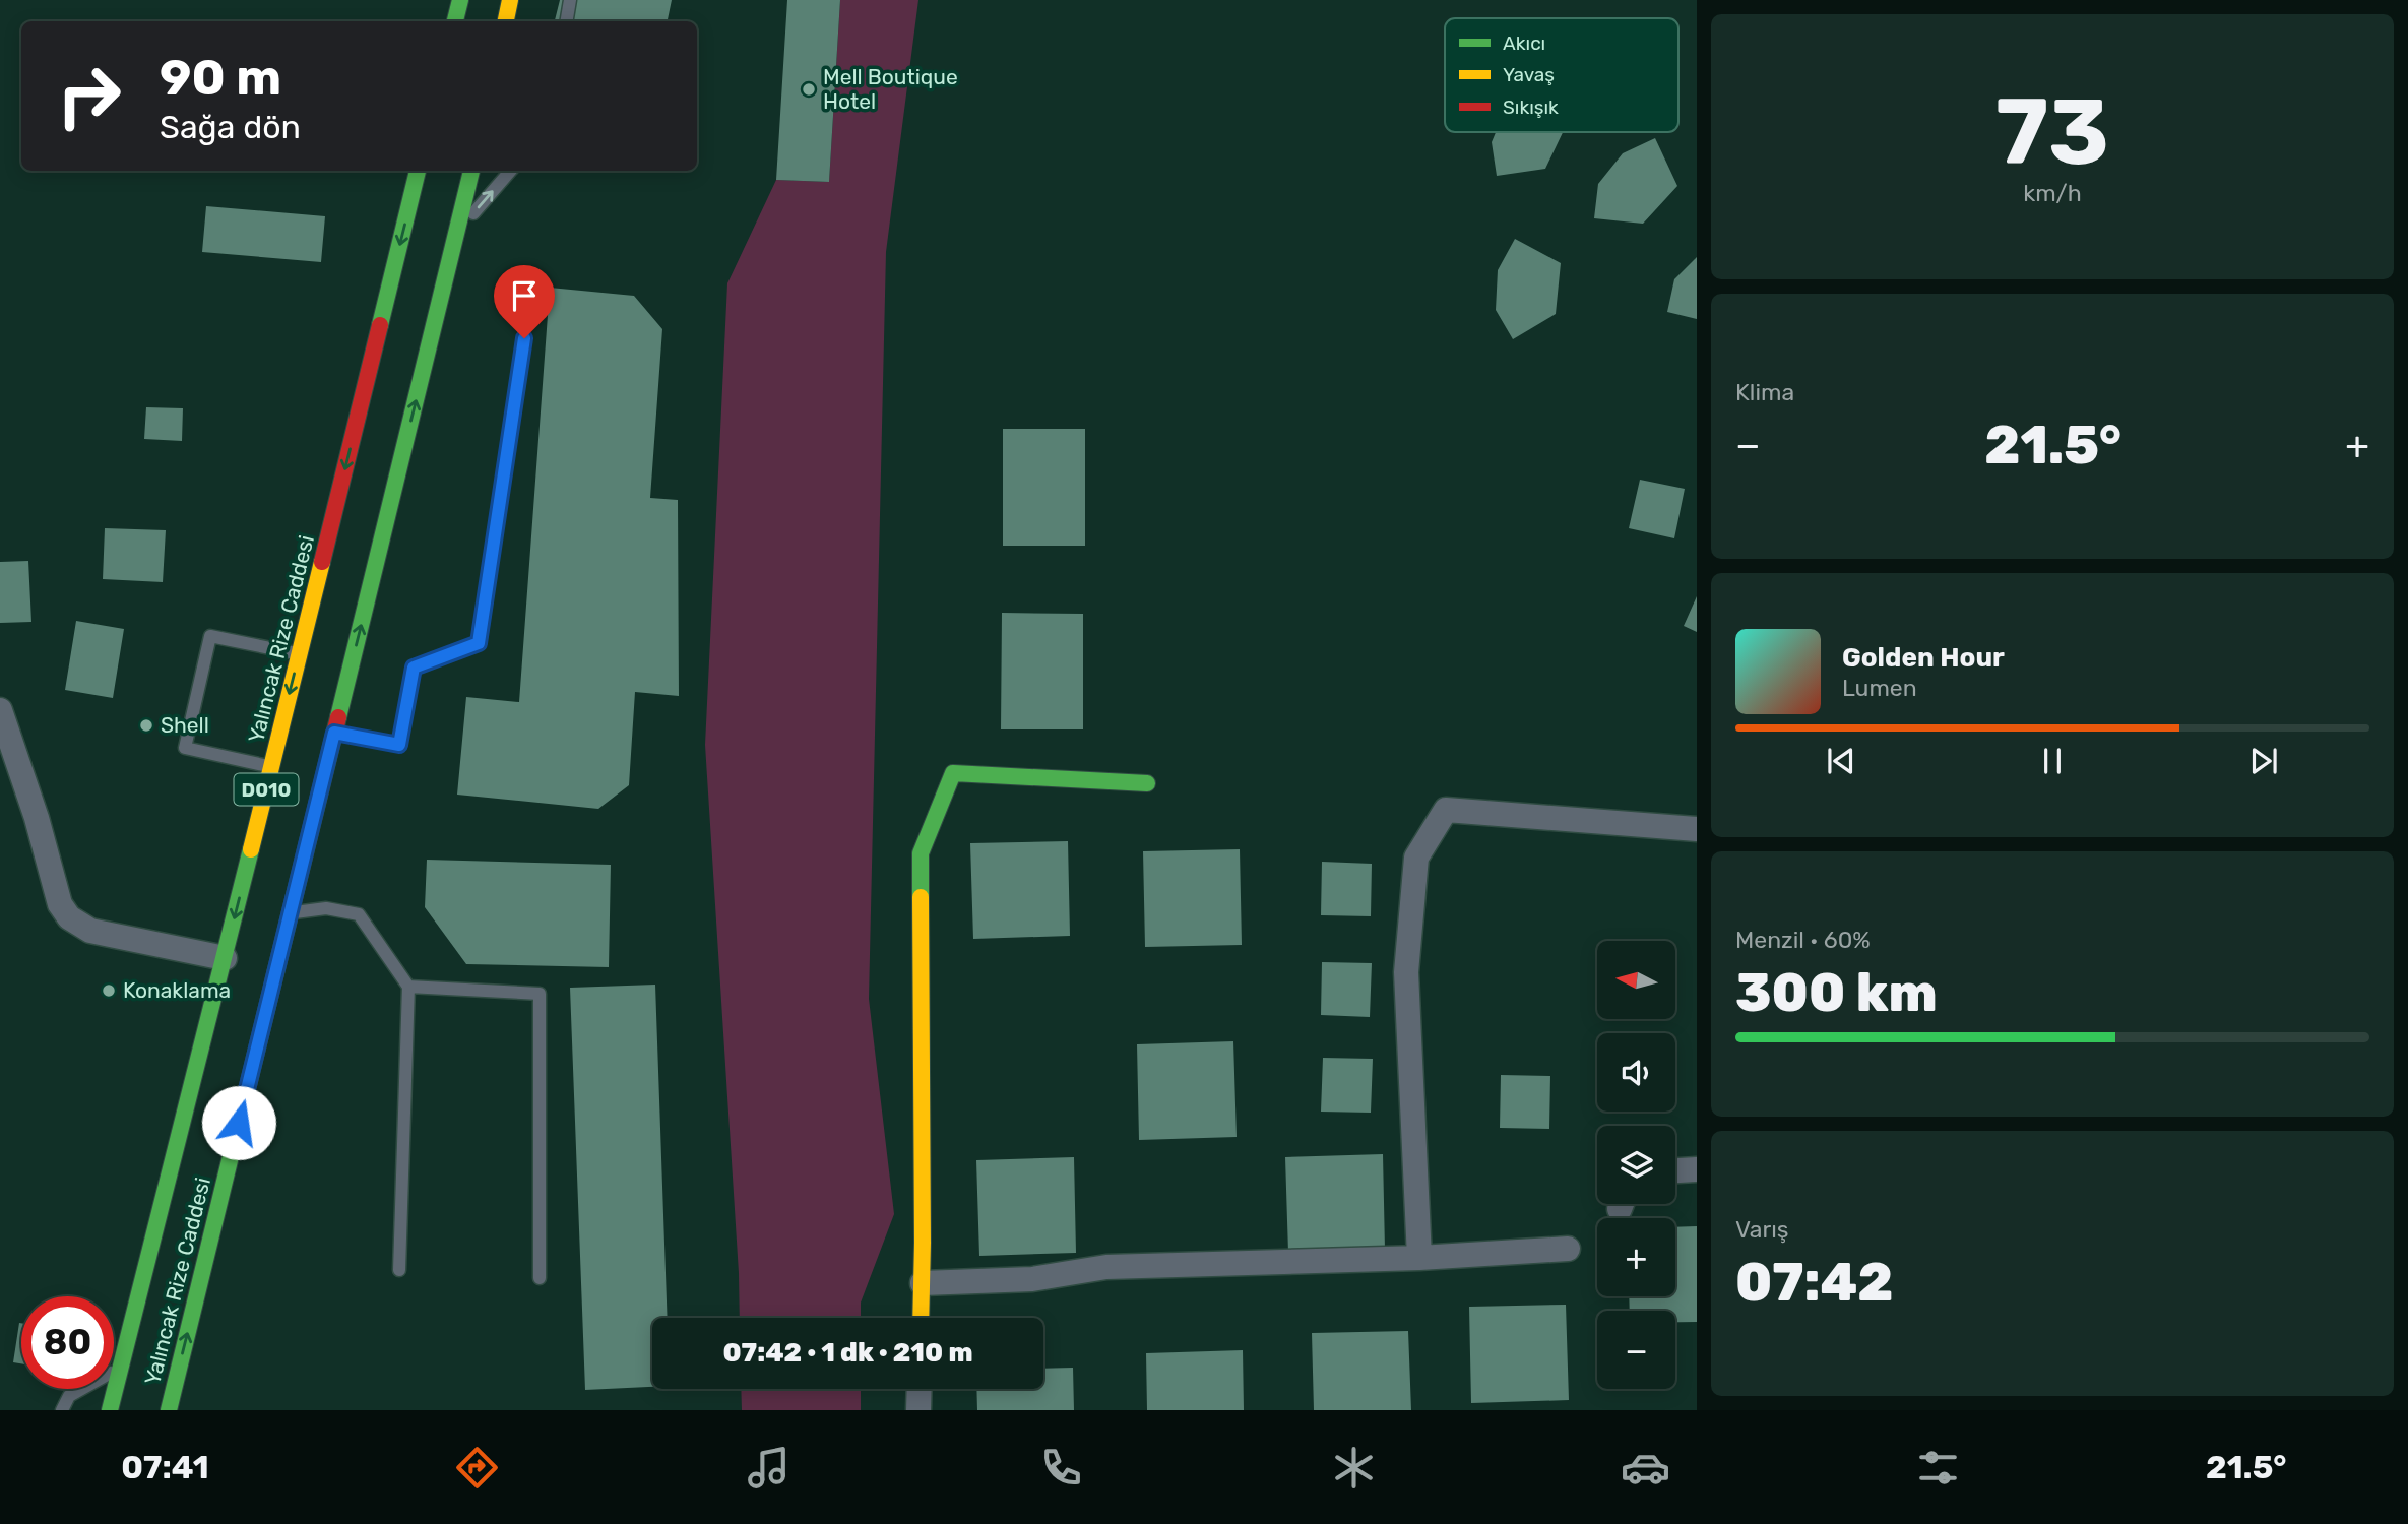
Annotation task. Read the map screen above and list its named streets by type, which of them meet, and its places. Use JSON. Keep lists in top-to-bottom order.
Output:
{
  "streets": {
    "main road": ["Yalıncak Rize Caddesi", "D010"]
  },
  "places": ["Mell Boutique Hotel", "Shell", "Konaklama"],
  "legend": ["Akıcı", "Yavaş", "Sıkışık"],
  "north": "left",
  "page": {
    "tile": [
      ["73", "km/h"],
      "Klima",
      ["Menzil · 60%", "300 km"],
      ["Varış", "07:42"]
    ],
    "turn": ["90 m", "Sağa dön"],
    "heat": ["−", "21.5°", "+"],
    "song": ["Golden Hour", "Lumen"],
    "map_buttons": ["+", "−"],
    "limit": "80",
    "trip": "07:42 · 1 dk · 210 m",
    "tabs": ["07:41", "21.5°"]
  }
}
